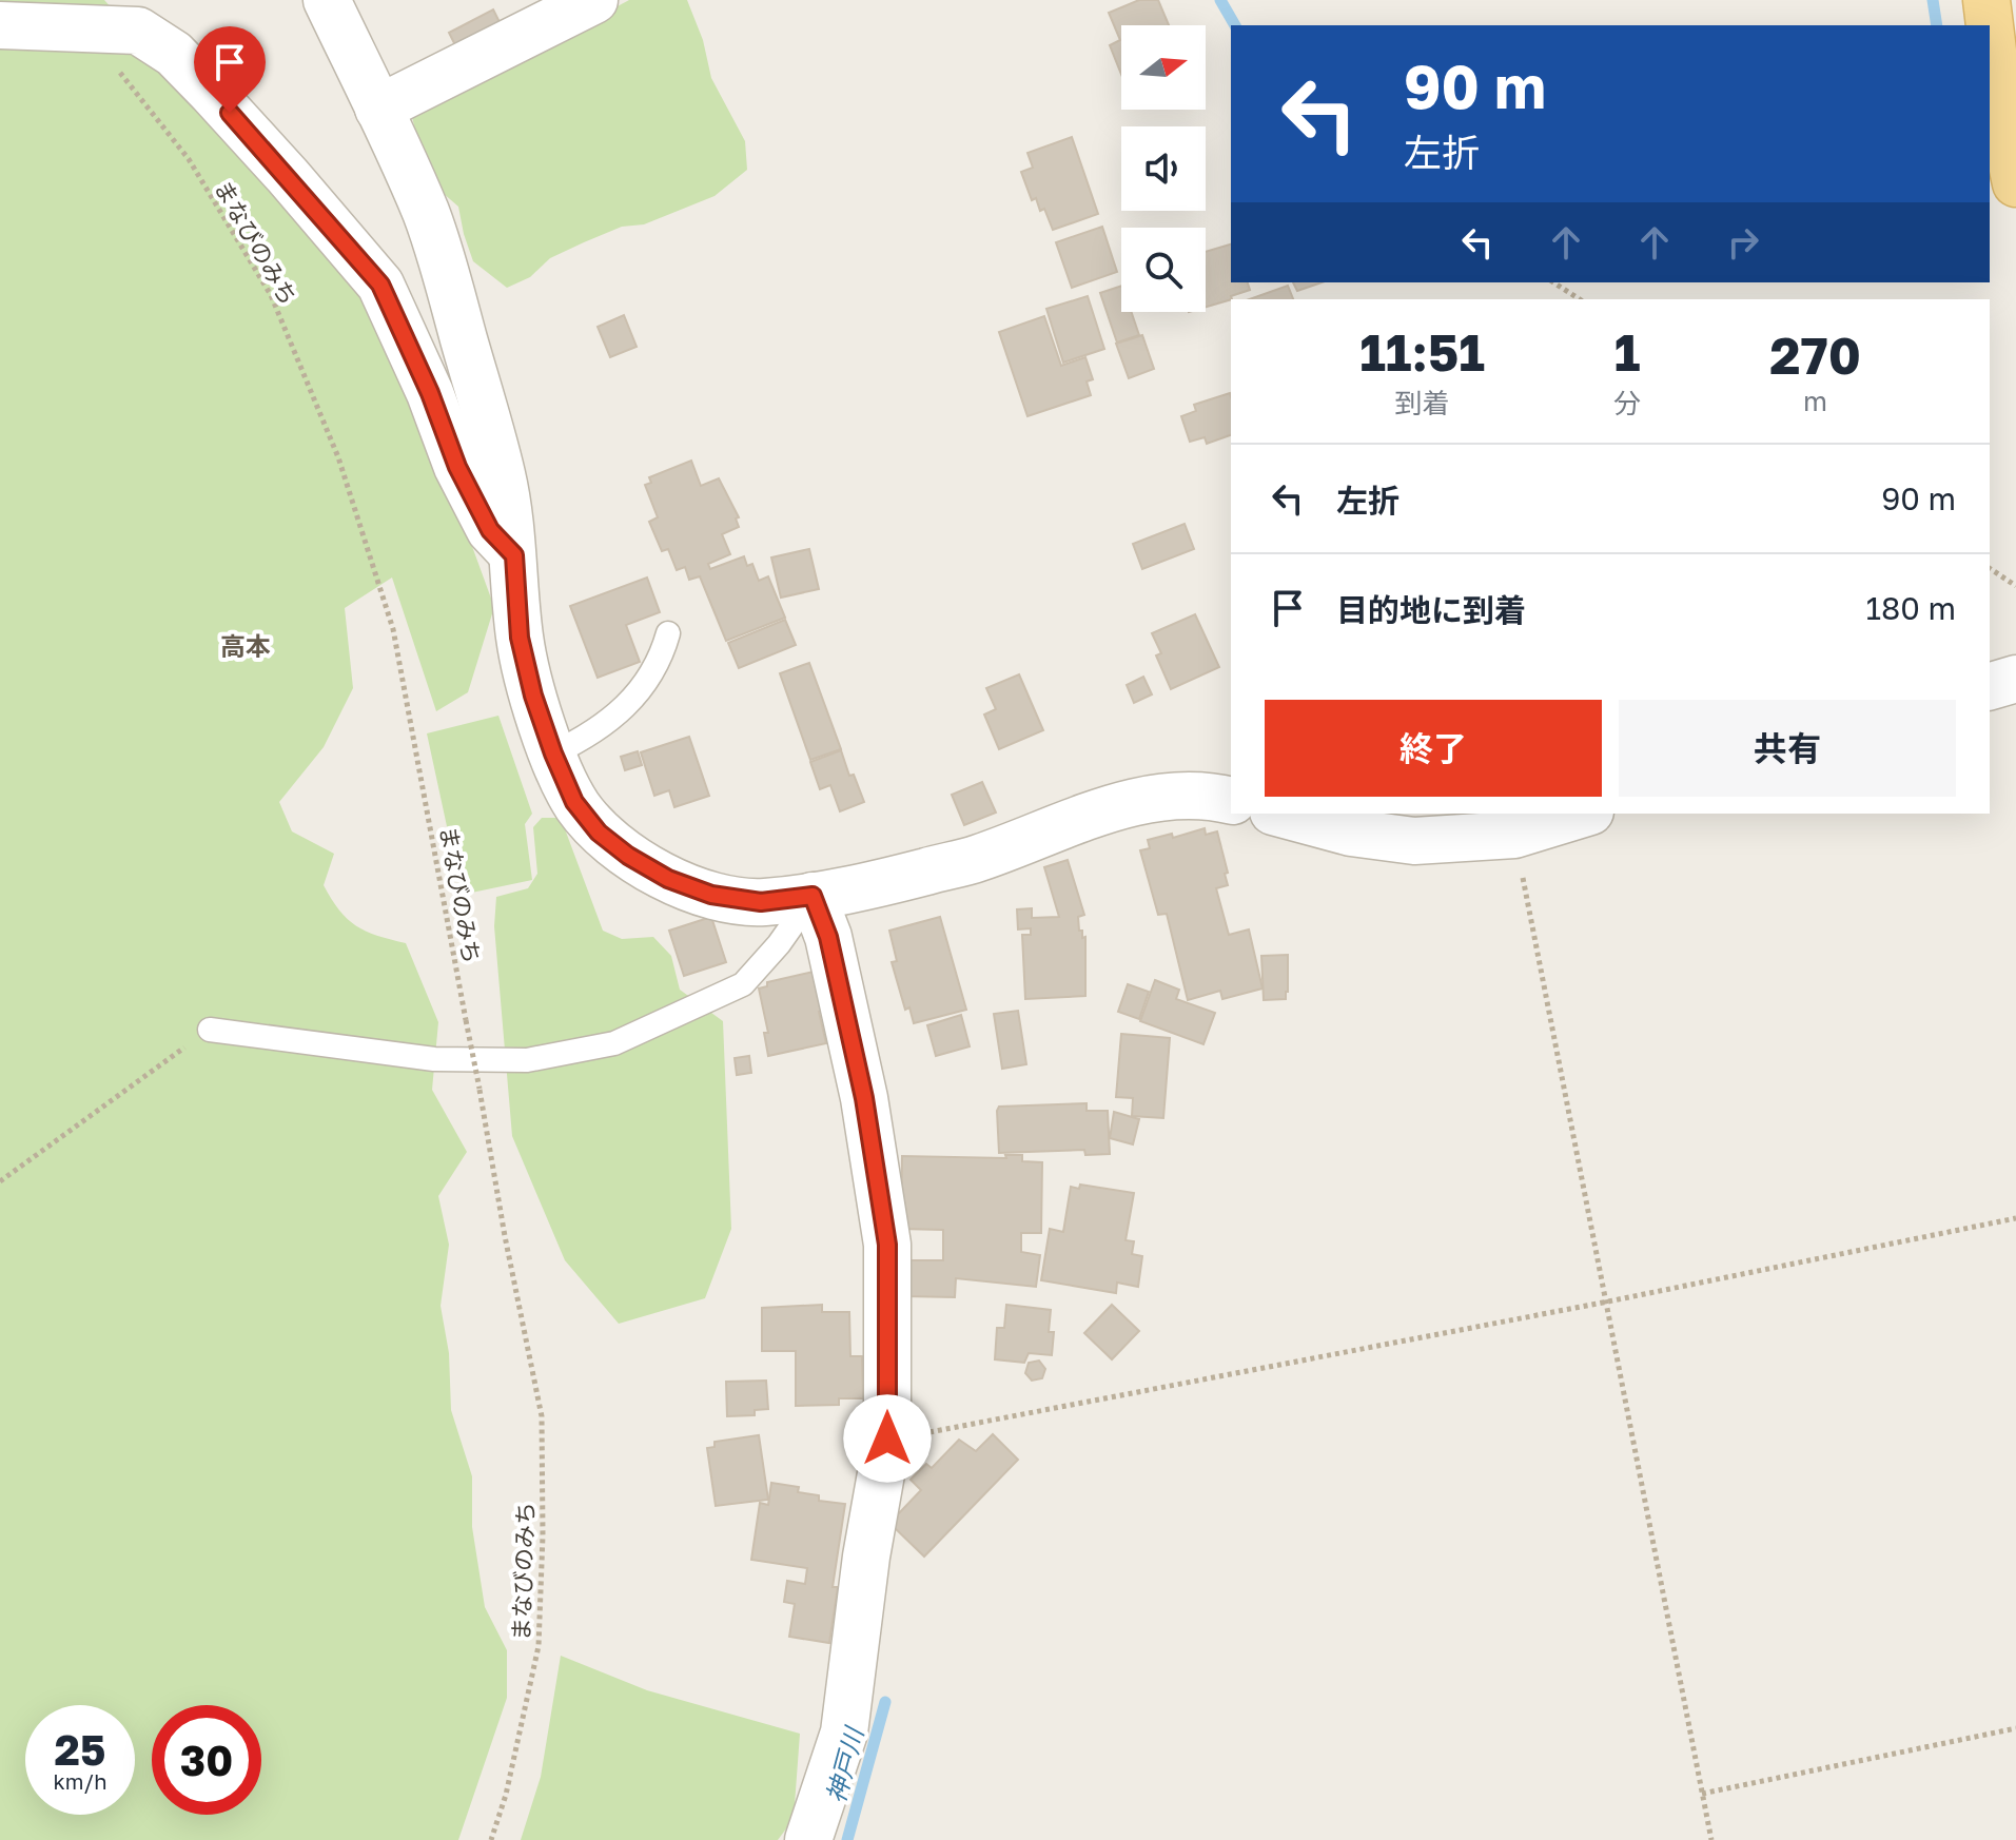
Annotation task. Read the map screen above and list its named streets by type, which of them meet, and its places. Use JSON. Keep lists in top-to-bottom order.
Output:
{
  "streets": {
    "path": ["まなびのみち"]
  },
  "districts": ["高本"],
  "water": ["神戸川"],
  "north": "right",
  "page": {
    "turn": ["90 m", "左折"],
    "eta": [
      "11:51",
      "到着",
      "1",
      "分",
      "270",
      "m"
    ],
    "list": [
      {
        "name": "左折",
        "value": "90 m"
      },
      {
        "name": "目的地に到着",
        "value": "180 m"
      }
    ],
    "buttons": ["終了", "共有"],
    "speed": "25 km/h",
    "limit": "30"
  }
}
